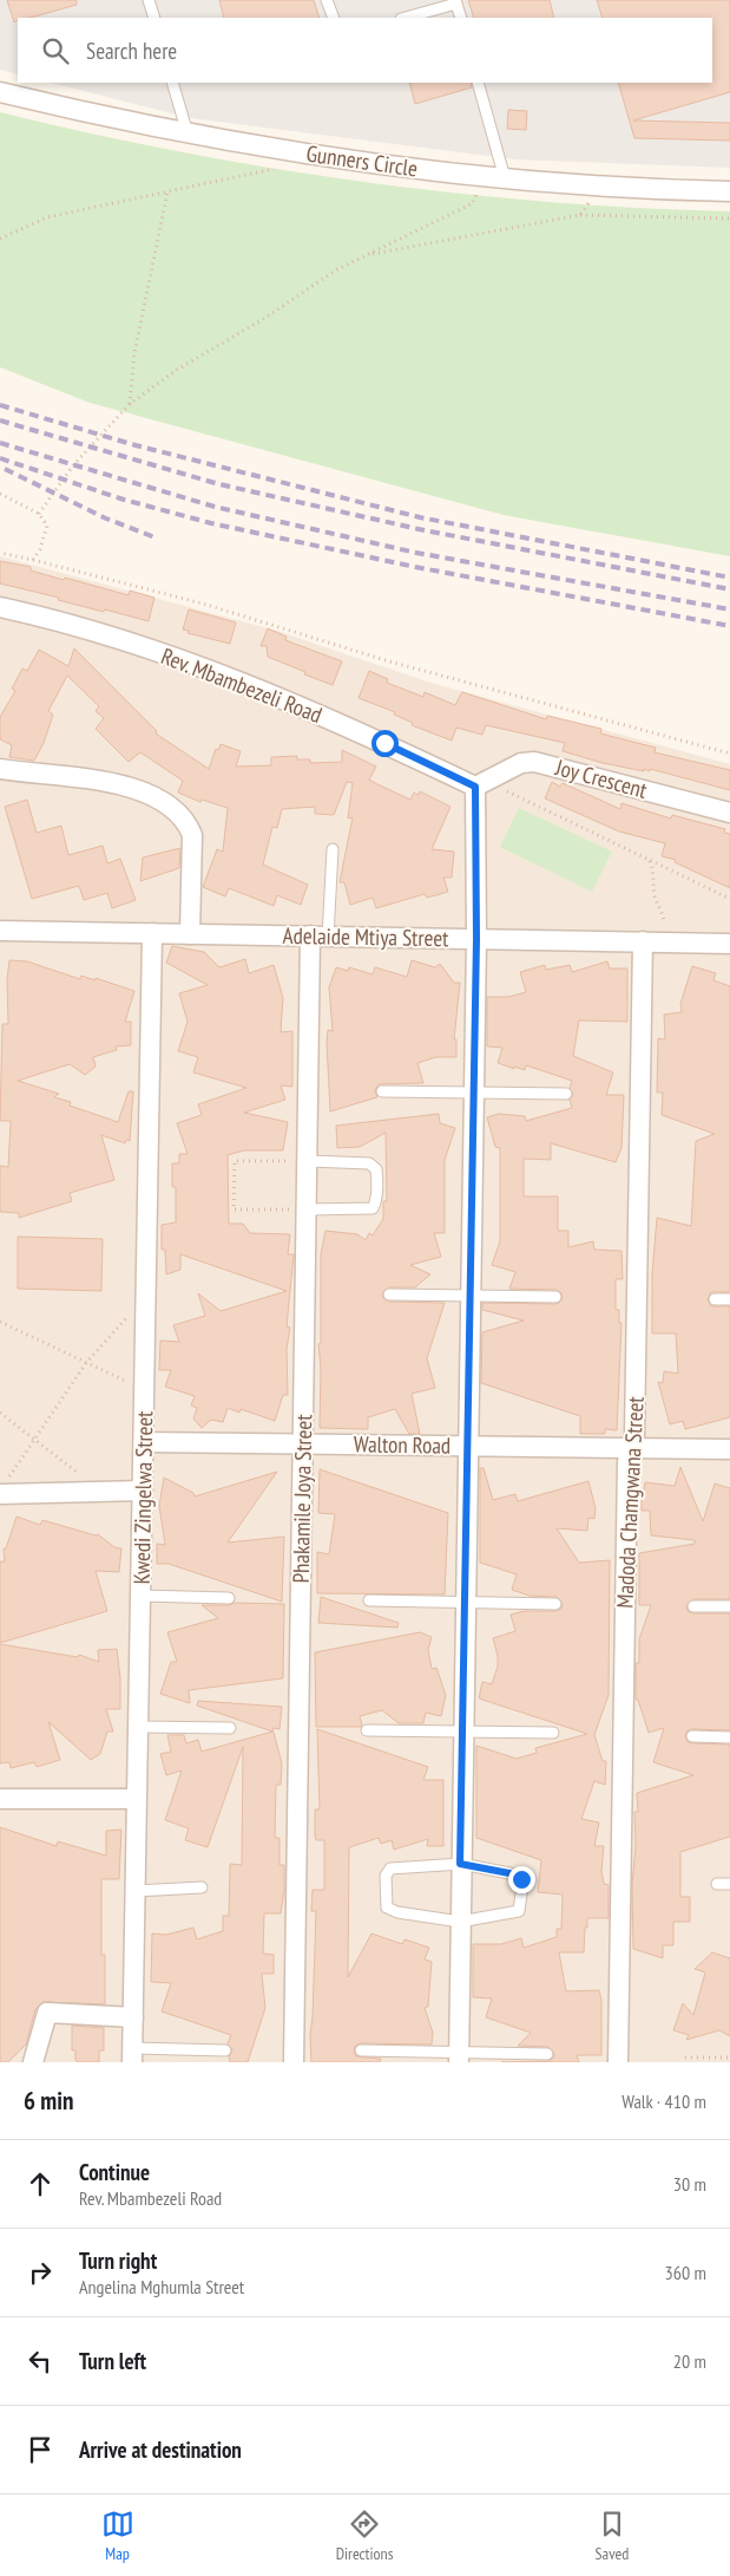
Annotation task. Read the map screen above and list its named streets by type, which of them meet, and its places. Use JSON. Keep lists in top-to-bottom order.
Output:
{
  "streets": {
    "street": [
      "Gunners Circle",
      "Rev. Mbambezeli Road",
      "Joy Crescent",
      "Adelaide Mtiya Street",
      "Walton Road",
      "Kwedi Zingelwa Street",
      "Phakamile Joya Street",
      "Madoda Chamgwana Street"
    ]
  },
  "crossings": [
    ["Rev. Mbambezeli Road", "Joy Crescent"],
    ["Adelaide Mtiya Street", "Kwedi Zingelwa Street"],
    ["Adelaide Mtiya Street", "Phakamile Joya Street"],
    ["Adelaide Mtiya Street", "Madoda Chamgwana Street"],
    ["Walton Road", "Kwedi Zingelwa Street"],
    ["Walton Road", "Phakamile Joya Street"],
    ["Walton Road", "Madoda Chamgwana Street"]
  ],
  "page": {
    "search": "Search here",
    "heading": ["6 min", "Walk · 410 m"],
    "list": [
      ["Continue", "Rev. Mbambezeli Road", "30 m"],
      ["Turn right", "Angelina Mghumla Street", "360 m"],
      ["Turn left", "20 m"],
      "Arrive at destination"
    ],
    "nav": ["Map", "Directions", "Saved"]
  }
}
